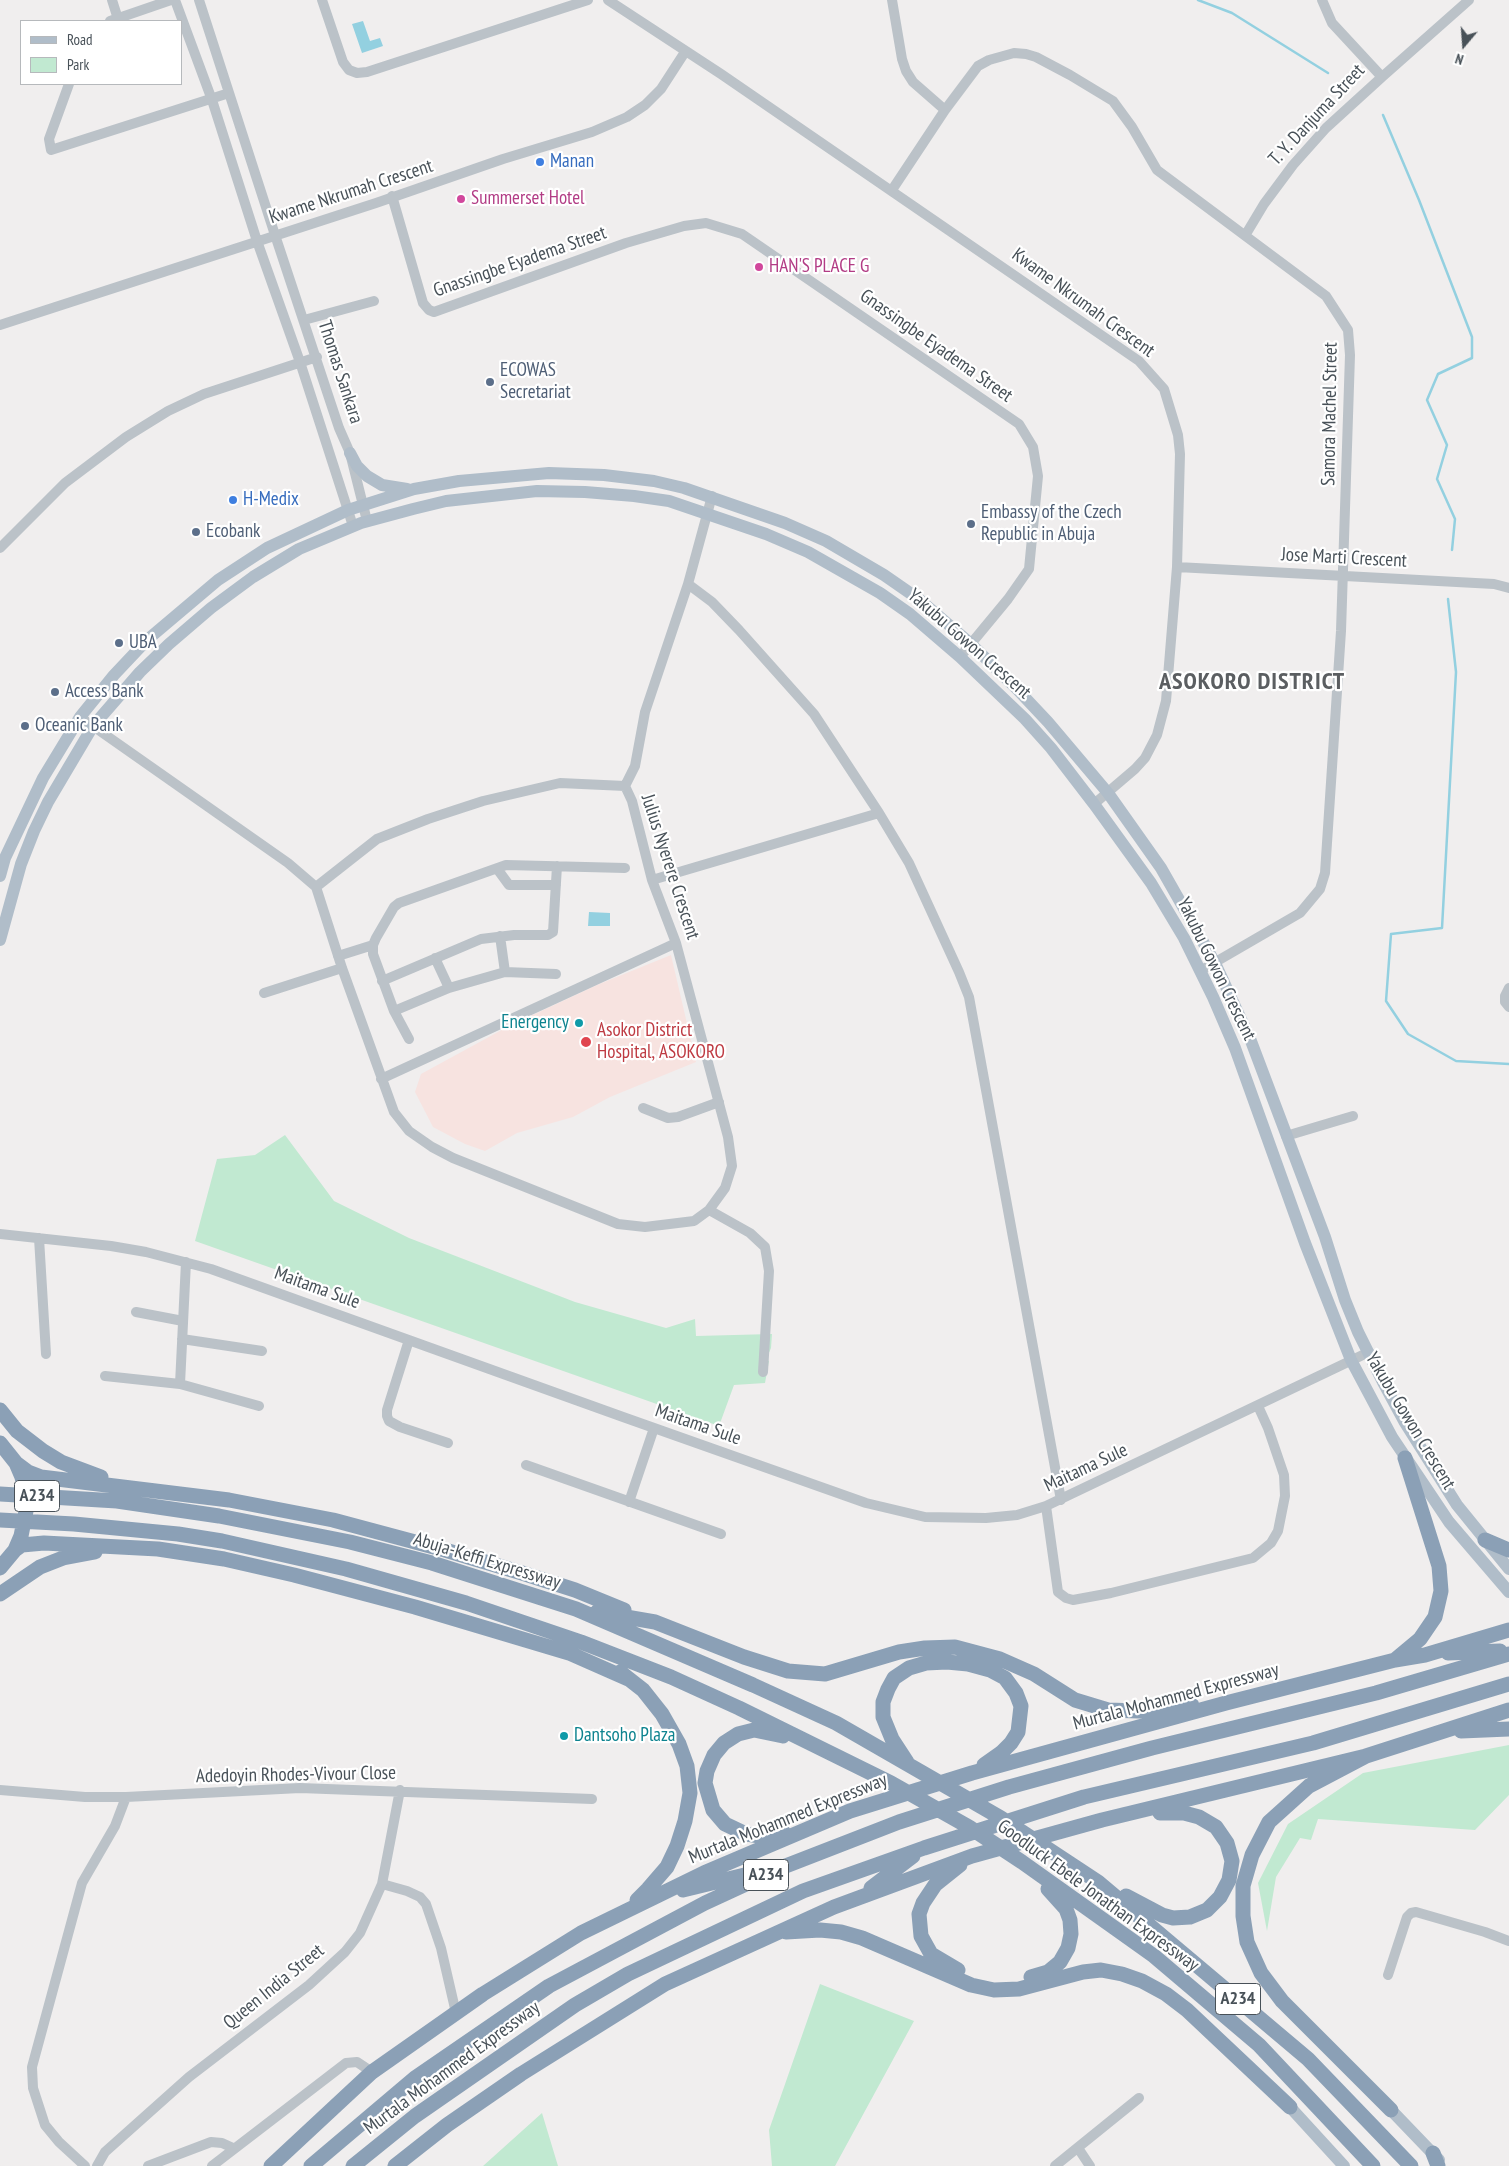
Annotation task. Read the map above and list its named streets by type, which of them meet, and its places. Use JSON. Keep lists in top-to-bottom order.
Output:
{
  "streets": {
    "highway": [
      "A234",
      "Abuja-Keffi Expressway",
      "Murtala Mohammed Expressway",
      "Goodluck Ebele Jonathan Expressway"
    ],
    "main road": ["Yakubu Gowon Crescent"],
    "street": [
      "T. Y. Danjuma Street",
      "Kwame Nkrumah Crescent",
      "Gnassingbe Eyadema Street",
      "Thomas Sankara",
      "Samora Machel Street",
      "Jose Marti Crescent",
      "Julius Nyerere Crescent",
      "Maitama Sule",
      "Adedoyin Rhodes-Vivour Close",
      "Queen India Street"
    ]
  },
  "crossings": [
    ["T. Y. Danjuma Street", "Samora Machel Street"],
    ["Kwame Nkrumah Crescent", "Gnassingbe Eyadema Street"],
    ["Kwame Nkrumah Crescent", "Thomas Sankara"],
    ["Kwame Nkrumah Crescent", "Samora Machel Street"],
    ["Kwame Nkrumah Crescent", "Jose Marti Crescent"],
    ["Kwame Nkrumah Crescent", "Yakubu Gowon Crescent"],
    ["Gnassingbe Eyadema Street", "Yakubu Gowon Crescent"],
    ["Thomas Sankara", "Yakubu Gowon Crescent"],
    ["Samora Machel Street", "Jose Marti Crescent"],
    ["Samora Machel Street", "Yakubu Gowon Crescent"],
    ["Yakubu Gowon Crescent", "Julius Nyerere Crescent"],
    ["Yakubu Gowon Crescent", "Maitama Sule"],
    ["A234", "Goodluck Ebele Jonathan Expressway"],
    ["Abuja-Keffi Expressway", "Goodluck Ebele Jonathan Expressway"],
    ["Adedoyin Rhodes-Vivour Close", "Queen India Street"]
  ],
  "districts": ["ASOKORO DISTRICT"],
  "places": [
    "Manan",
    "Summerset Hotel",
    "HAN'S PLACE G",
    "ECOWAS Secretariat",
    "H-Medix",
    "Embassy of the Czech Republic in Abuja",
    "Ecobank",
    "UBA",
    "Access Bank",
    "Oceanic Bank",
    "Energency",
    "Asokor District Hospital, ASOKORO",
    "Dantsoho Plaza"
  ],
  "legend": ["Road", "Park"],
  "north": "bottom"
}
